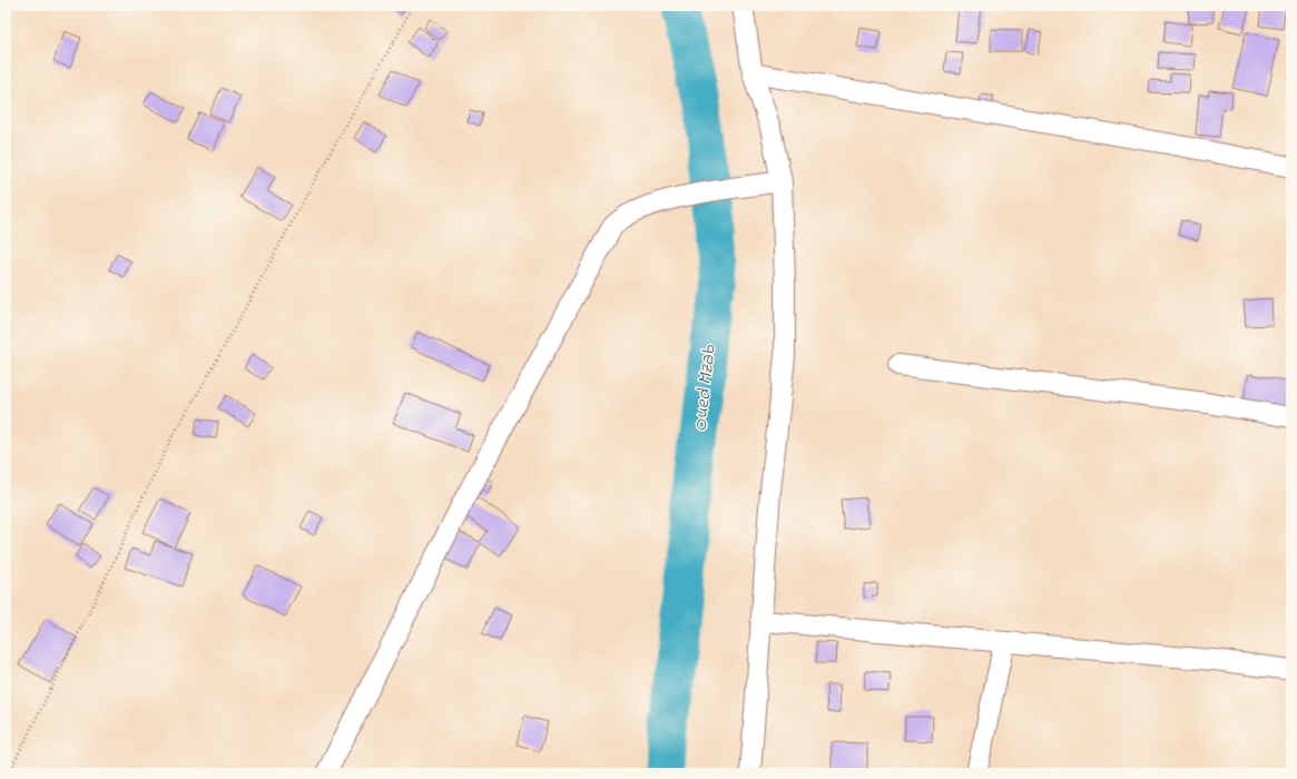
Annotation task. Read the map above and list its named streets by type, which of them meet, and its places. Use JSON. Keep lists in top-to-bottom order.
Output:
{
  "water": ["Oued Mzab"]
}
